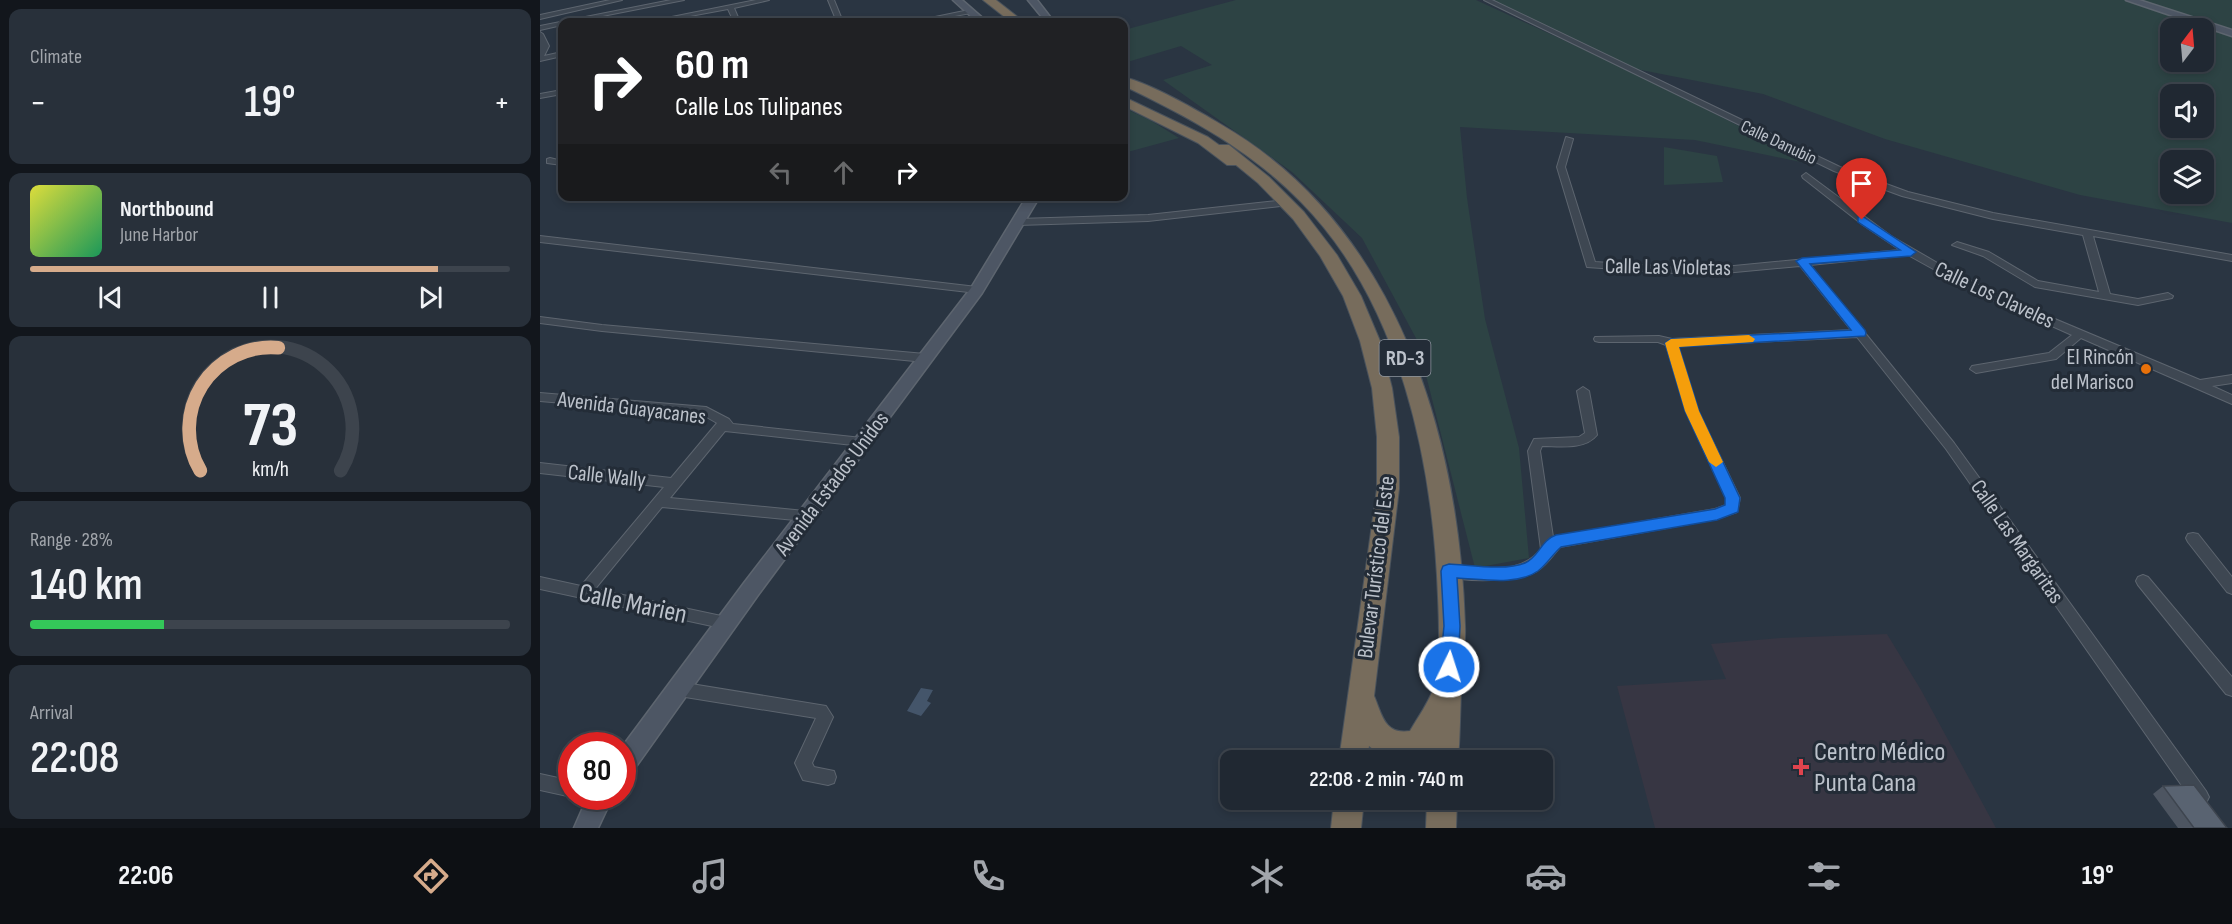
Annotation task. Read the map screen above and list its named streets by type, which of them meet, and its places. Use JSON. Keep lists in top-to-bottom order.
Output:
{
  "streets": {
    "highway": ["RD-3", "Bulevar Turístico del Este"],
    "street": [
      "Calle Danubio",
      "Calle Las Violetas",
      "Calle Los Claveles",
      "Avenida Guayacanes",
      "Calle Wally",
      "Avenida Estados Unidos",
      "Calle Las Margaritas",
      "Calle Marien"
    ]
  },
  "crossings": [
    ["Calle Las Violetas", "Calle Los Claveles"],
    ["Calle Las Violetas", "Calle Las Margaritas"],
    ["Avenida Guayacanes", "Avenida Estados Unidos"],
    ["Avenida Estados Unidos", "Calle Marien"]
  ],
  "places": {
    "other": ["El Rincón del Marisco"],
    "health": ["Centro Médico Punta Cana"]
  },
  "north": "top",
  "page": {
    "tile": [
      "Climate",
      ["Range · 28%", "140 km"],
      ["Arrival", "22:08"]
    ],
    "turn": ["60 m", "Calle Los Tulipanes"],
    "heat": ["−", "19°", "+"],
    "song": ["Northbound", "June Harbor"],
    "limit": "80",
    "trip": "22:08 · 2 min · 740 m",
    "tabs": ["22:06", "19°"],
    "gauge": ["73", "km/h"]
  }
}
